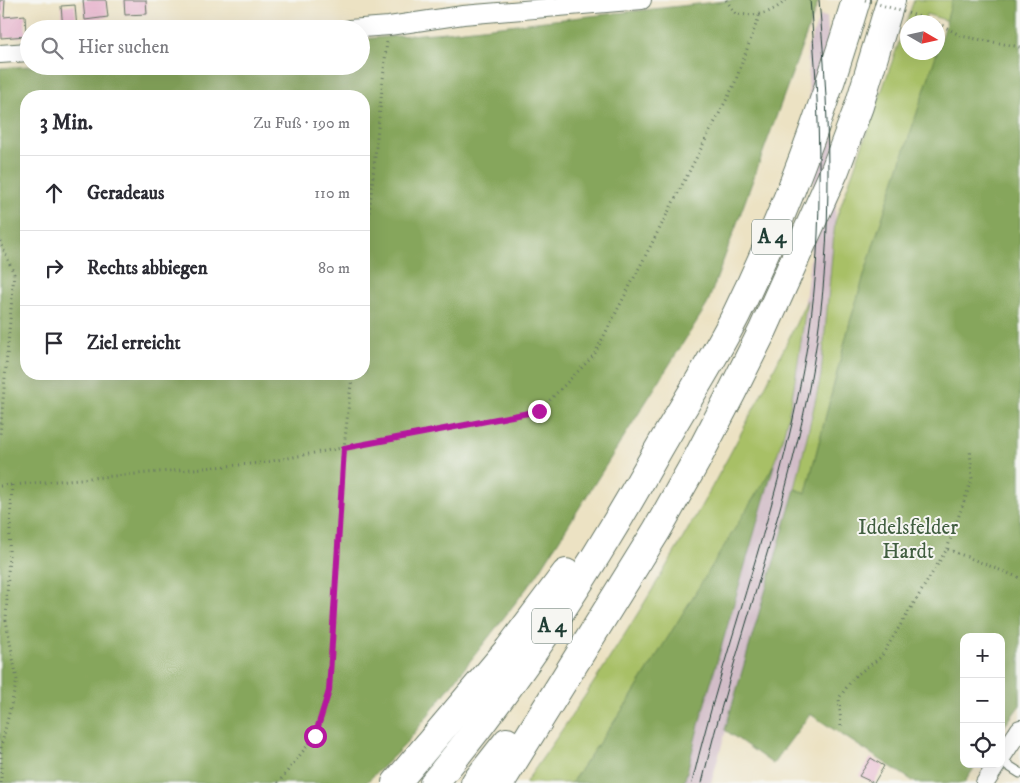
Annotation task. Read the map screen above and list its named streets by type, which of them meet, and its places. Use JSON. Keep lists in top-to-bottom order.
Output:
{
  "streets": {
    "highway": ["A 4"]
  },
  "parks": ["Iddelsfelder Hardt"],
  "north": "right",
  "page": {
    "search": "Hier suchen",
    "heading": ["3 Min.", "Zu Fuß · 190 m"],
    "list": [
      ["Geradeaus", "110 m"],
      ["Rechts abbiegen", "80 m"],
      "Ziel erreicht"
    ],
    "map_buttons": ["+", "−"]
  }
}
